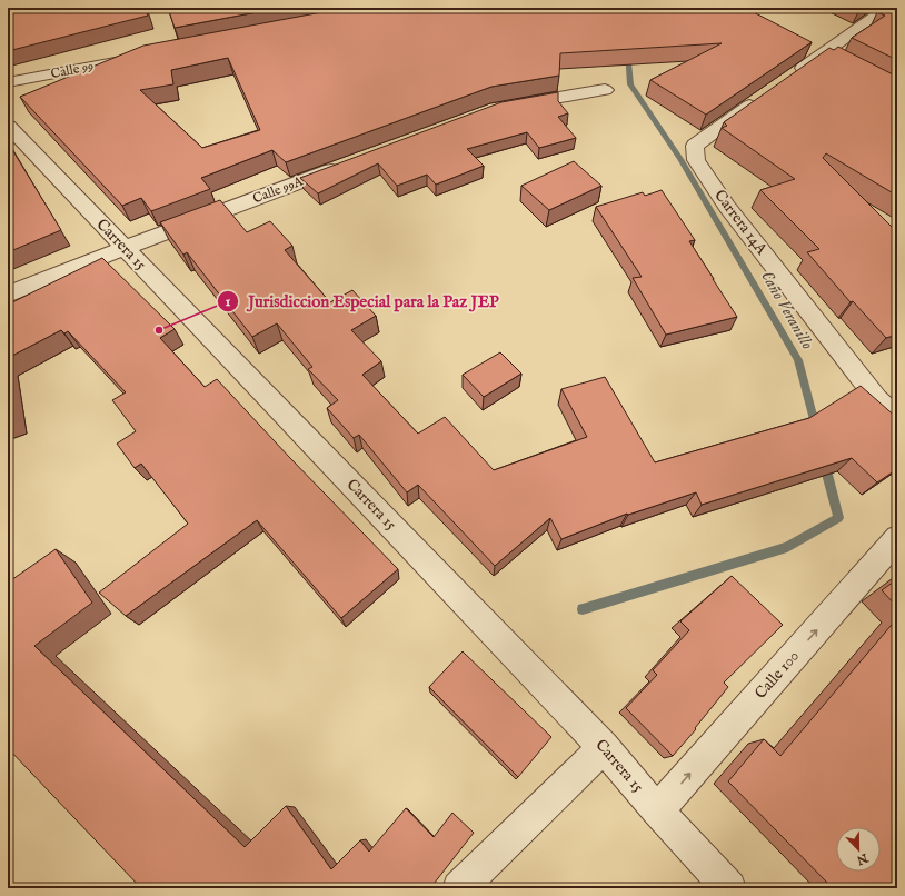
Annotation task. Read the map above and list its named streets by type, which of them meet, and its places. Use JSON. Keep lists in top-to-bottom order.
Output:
{
  "streets": {
    "street": [
      "Calle 99",
      "Calle 99A",
      "Carrera 14A",
      "Carrera 15",
      "Calle 100"
    ]
  },
  "crossings": [
    ["Calle 99A", "Carrera 15"],
    ["Carrera 15", "Calle 100"]
  ],
  "one_way": ["Calle 100"],
  "water": ["Caño Veranillo"],
  "places": ["Jurisdiccion Especial para la Paz JEP"],
  "north": "bottom"
}
